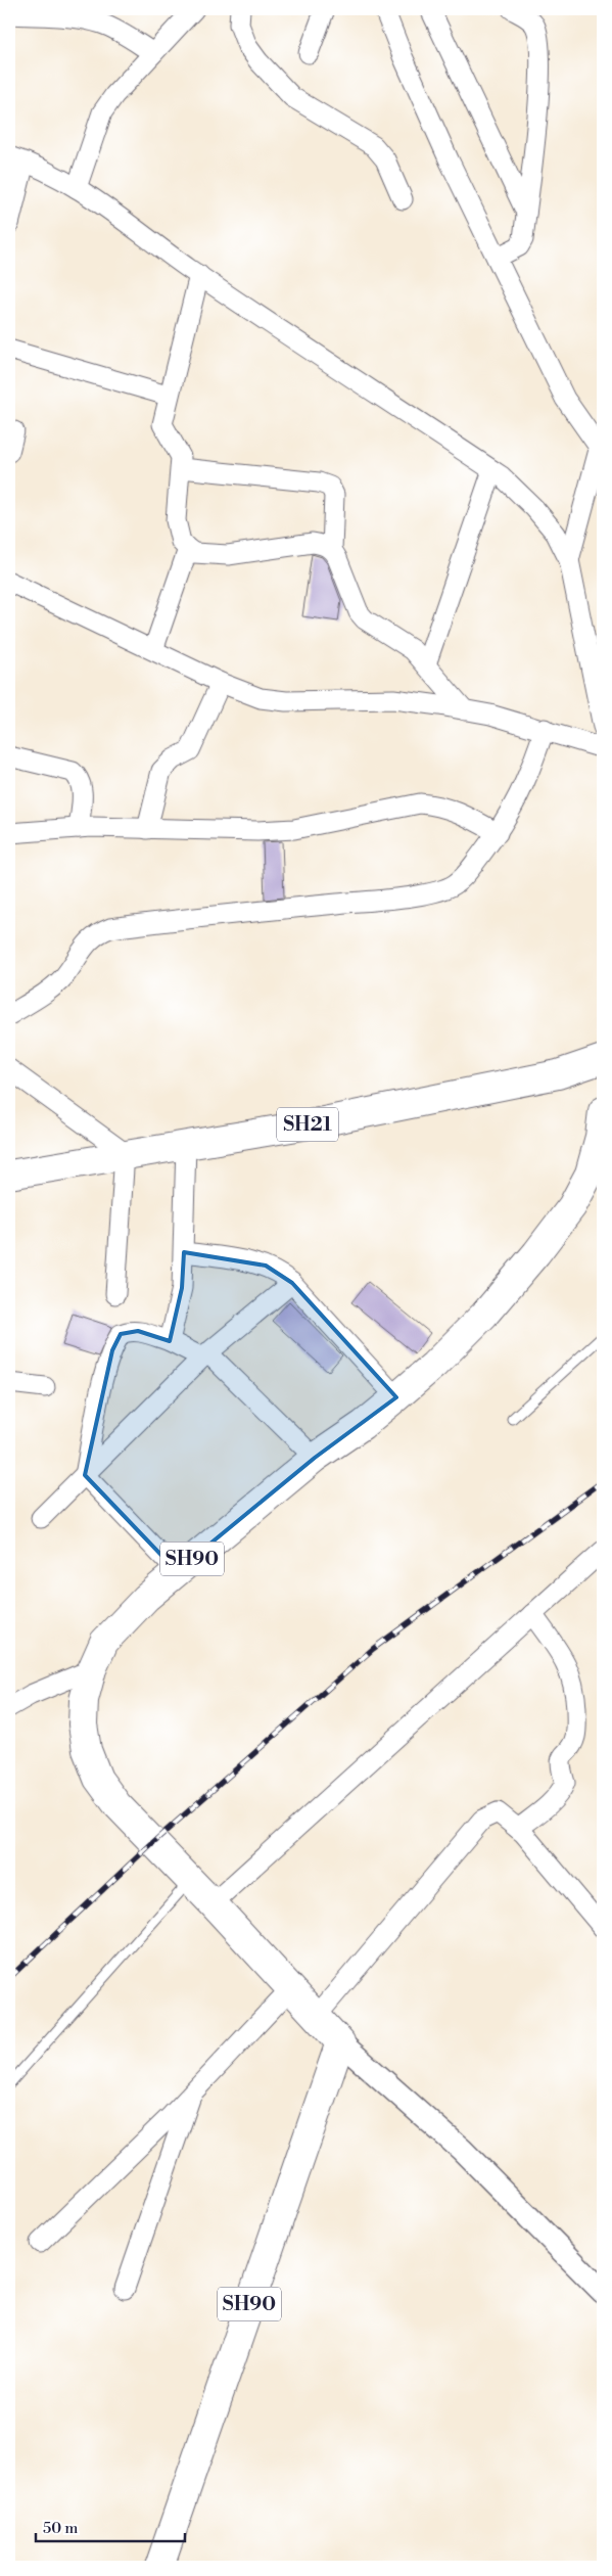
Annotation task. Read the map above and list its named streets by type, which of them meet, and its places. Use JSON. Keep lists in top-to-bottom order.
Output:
{
  "streets": {
    "main road": ["SH21", "SH90"]
  },
  "scale_bar": "50 m"
}
